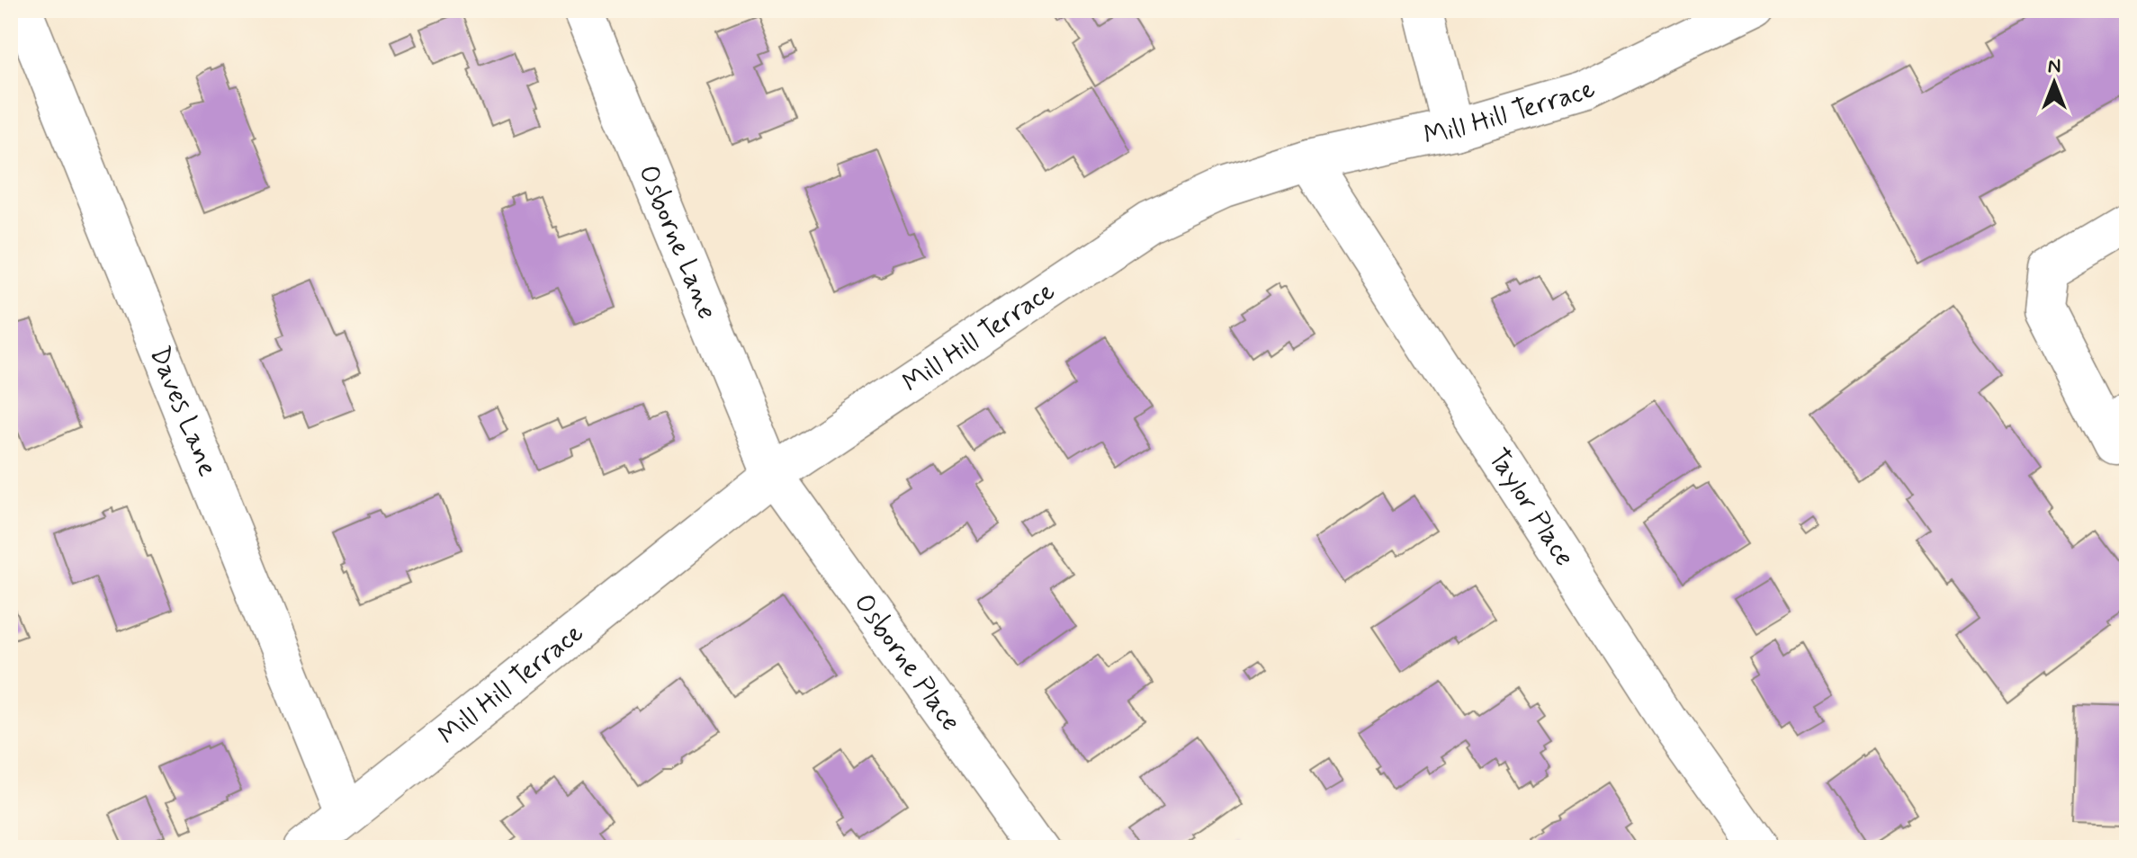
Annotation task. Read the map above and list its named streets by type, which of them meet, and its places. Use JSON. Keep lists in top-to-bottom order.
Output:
{
  "streets": {
    "street": [
      "Mill Hill Terrace",
      "Osborne Lane",
      "Daves Lane",
      "Taylor Place",
      "Osborne Place"
    ]
  },
  "crossings": [
    ["Mill Hill Terrace", "Osborne Lane"],
    ["Mill Hill Terrace", "Daves Lane"],
    ["Mill Hill Terrace", "Taylor Place"],
    ["Mill Hill Terrace", "Osborne Place"],
    ["Osborne Lane", "Osborne Place"]
  ],
  "north": "top"
}
